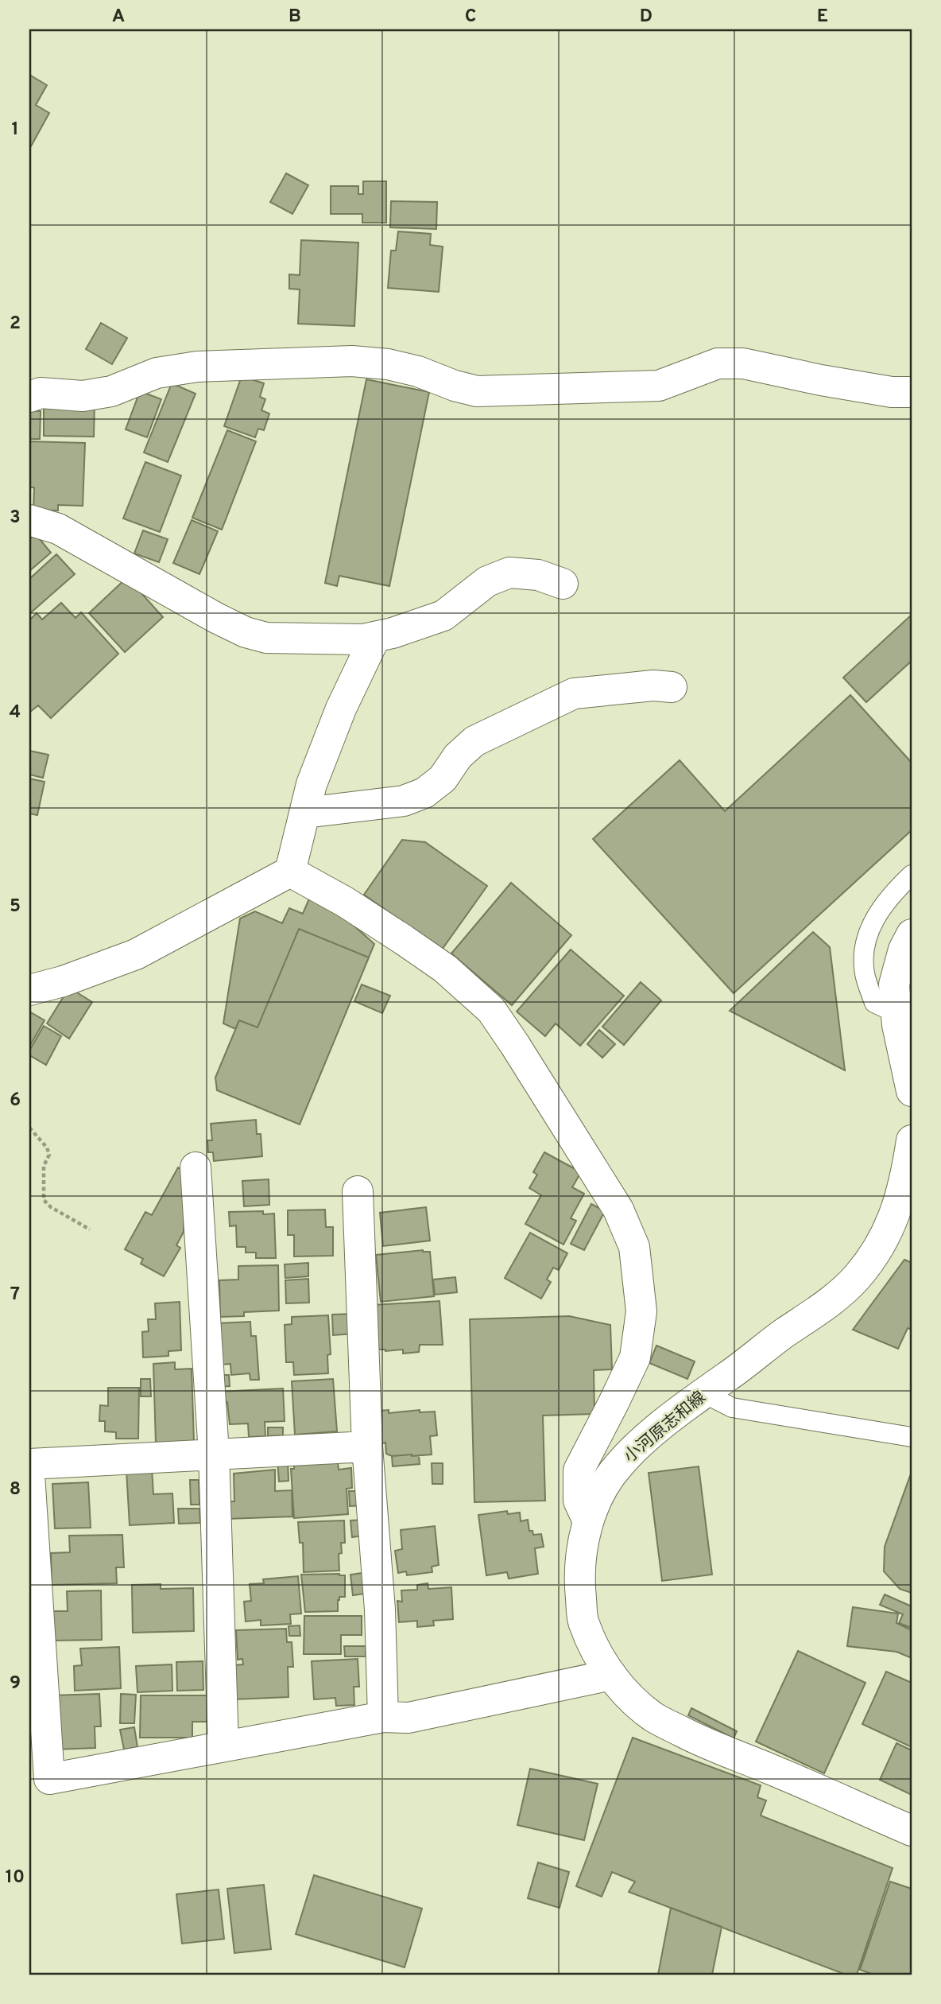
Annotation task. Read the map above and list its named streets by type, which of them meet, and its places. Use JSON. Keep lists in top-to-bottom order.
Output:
{
  "streets": {
    "street": ["小河原志和線"]
  },
  "grid": {
    "columns": [
      "A",
      "B",
      "C",
      "D",
      "E"
    ],
    "rows": [
      "1",
      "2",
      "3",
      "4",
      "5",
      "6",
      "7",
      "8",
      "9",
      "10"
    ]
  }
}
